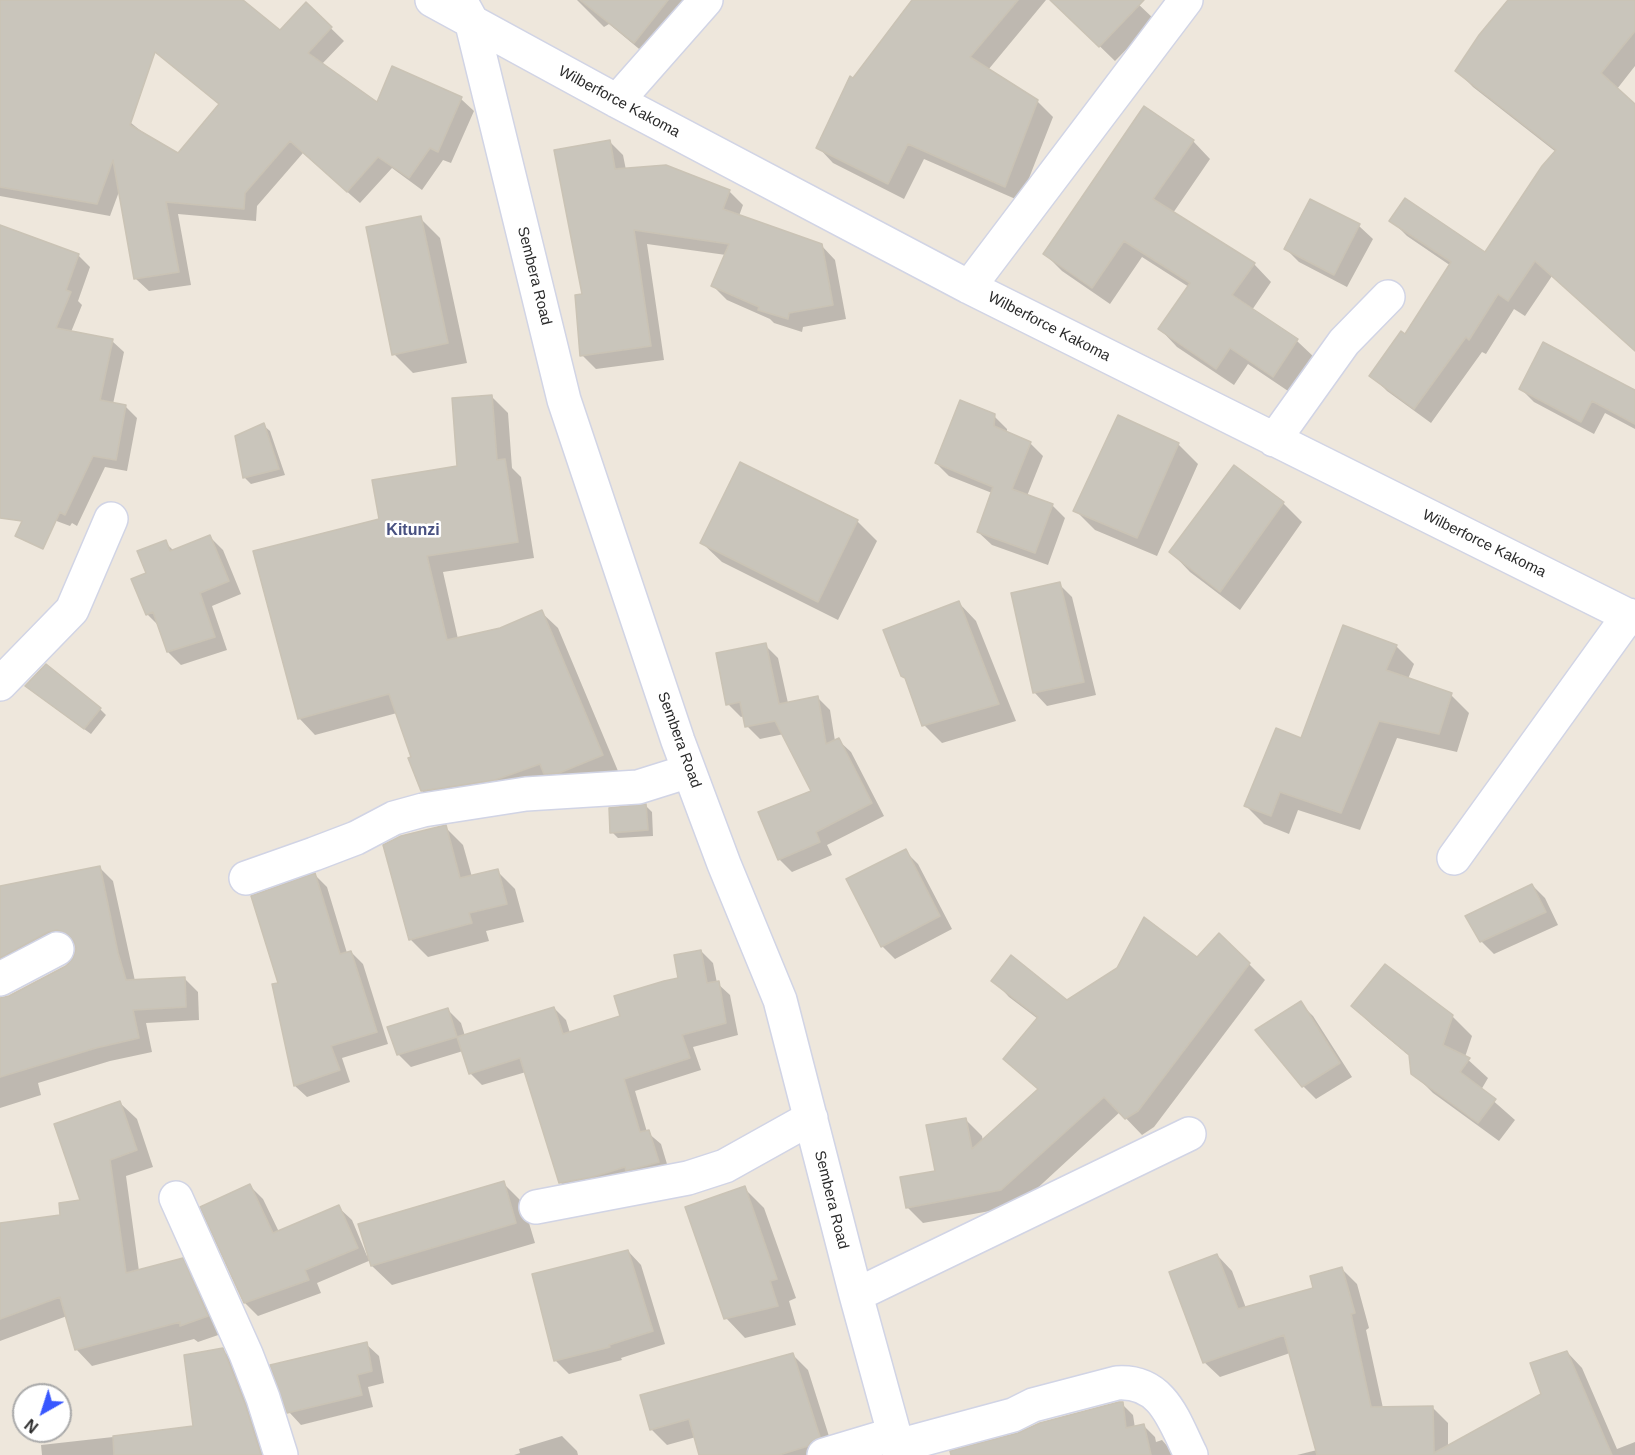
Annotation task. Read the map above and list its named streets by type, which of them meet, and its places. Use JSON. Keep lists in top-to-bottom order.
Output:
{
  "streets": {
    "street": ["Wilberforce Kakoma", "Sembera Road"]
  },
  "crossings": [
    ["Wilberforce Kakoma", "Sembera Road"]
  ],
  "districts": ["Kitunzi"],
  "north": "bottom left"
}
